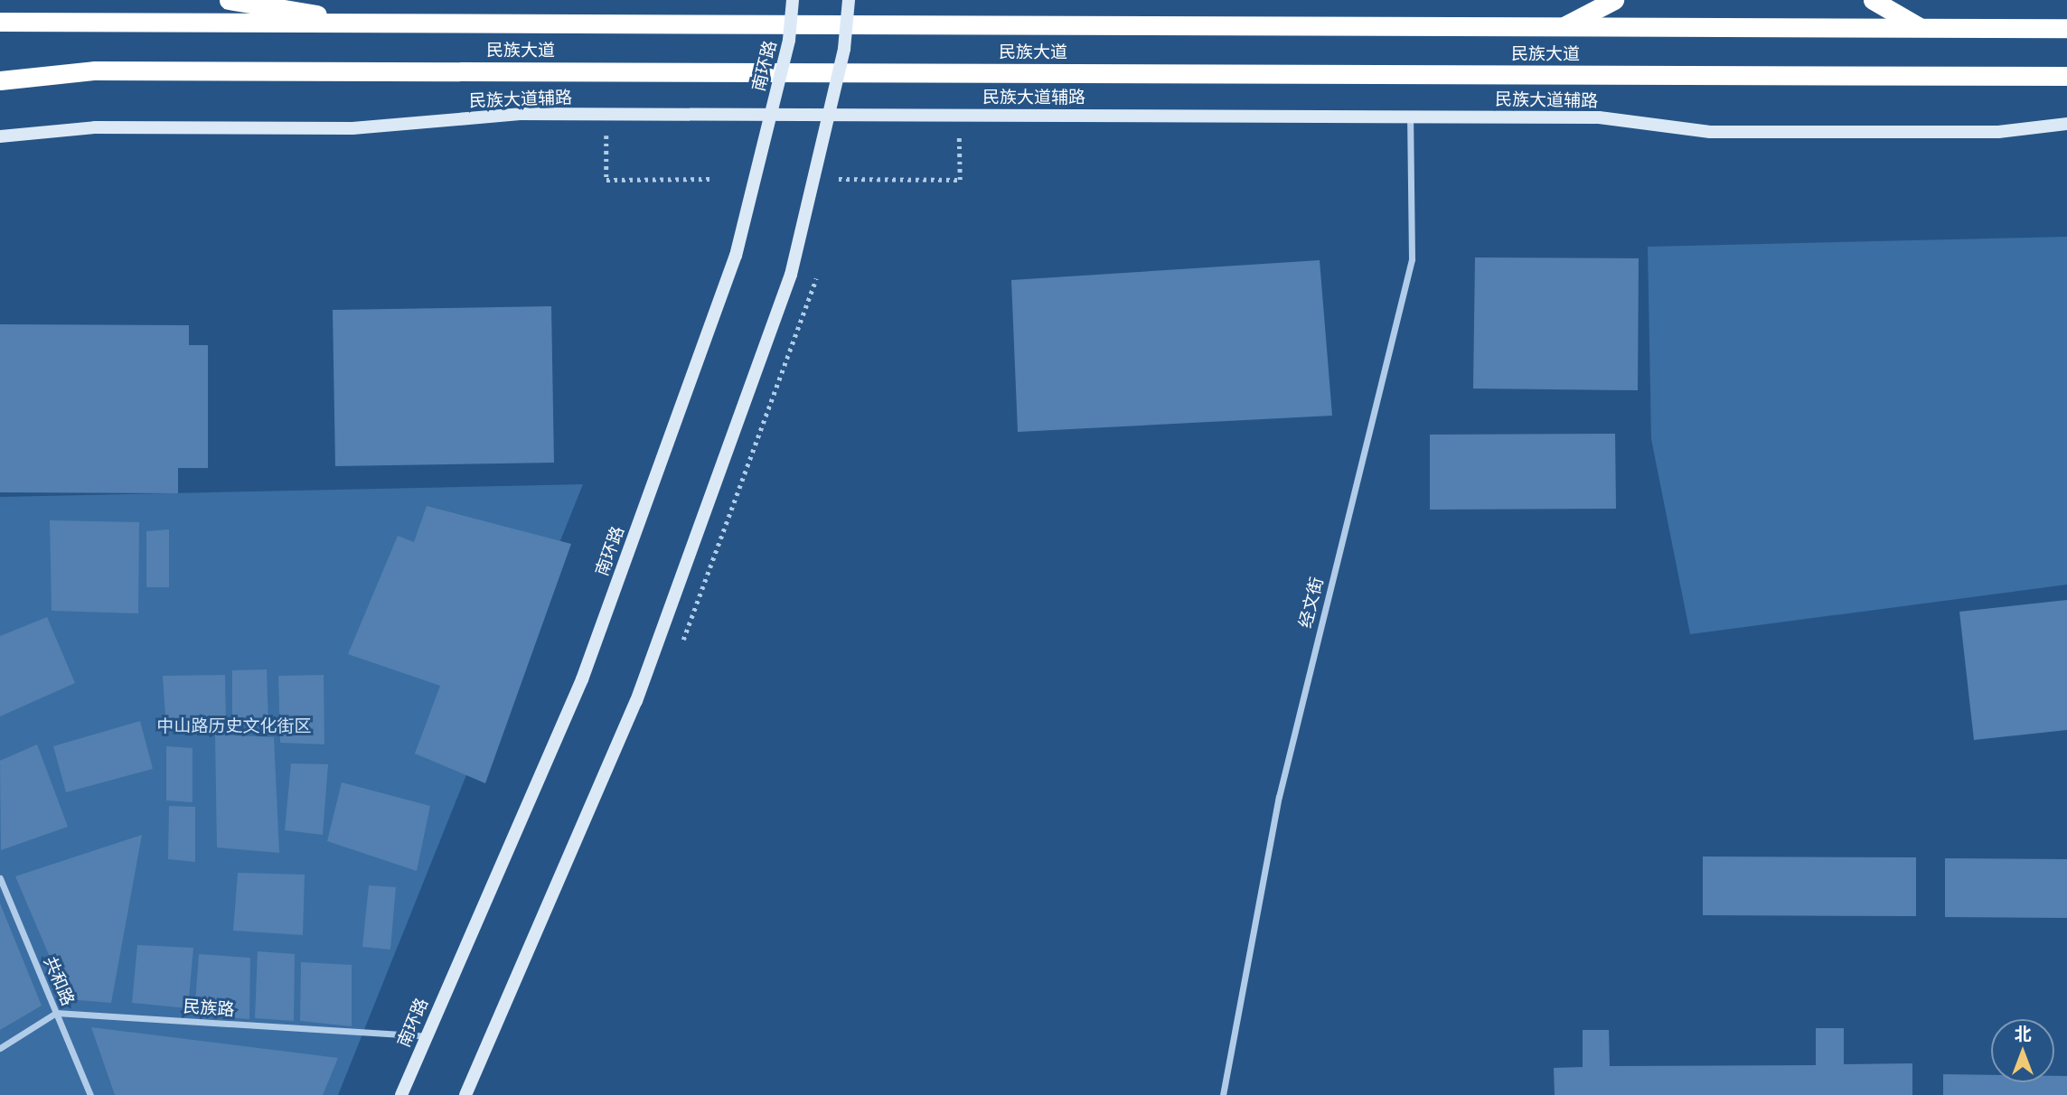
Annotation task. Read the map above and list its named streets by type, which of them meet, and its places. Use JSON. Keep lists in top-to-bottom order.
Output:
{
  "streets": {
    "highway": ["民族大道"],
    "main road": ["南环路", "民族大道辅路"],
    "street": ["经文街", "共和路", "民族路"]
  },
  "crossings": [
    ["南环路", "民族路"],
    ["民族大道辅路", "经文街"],
    ["共和路", "民族路"]
  ],
  "parks": ["中山路历史文化街区"],
  "north": "top"
}
